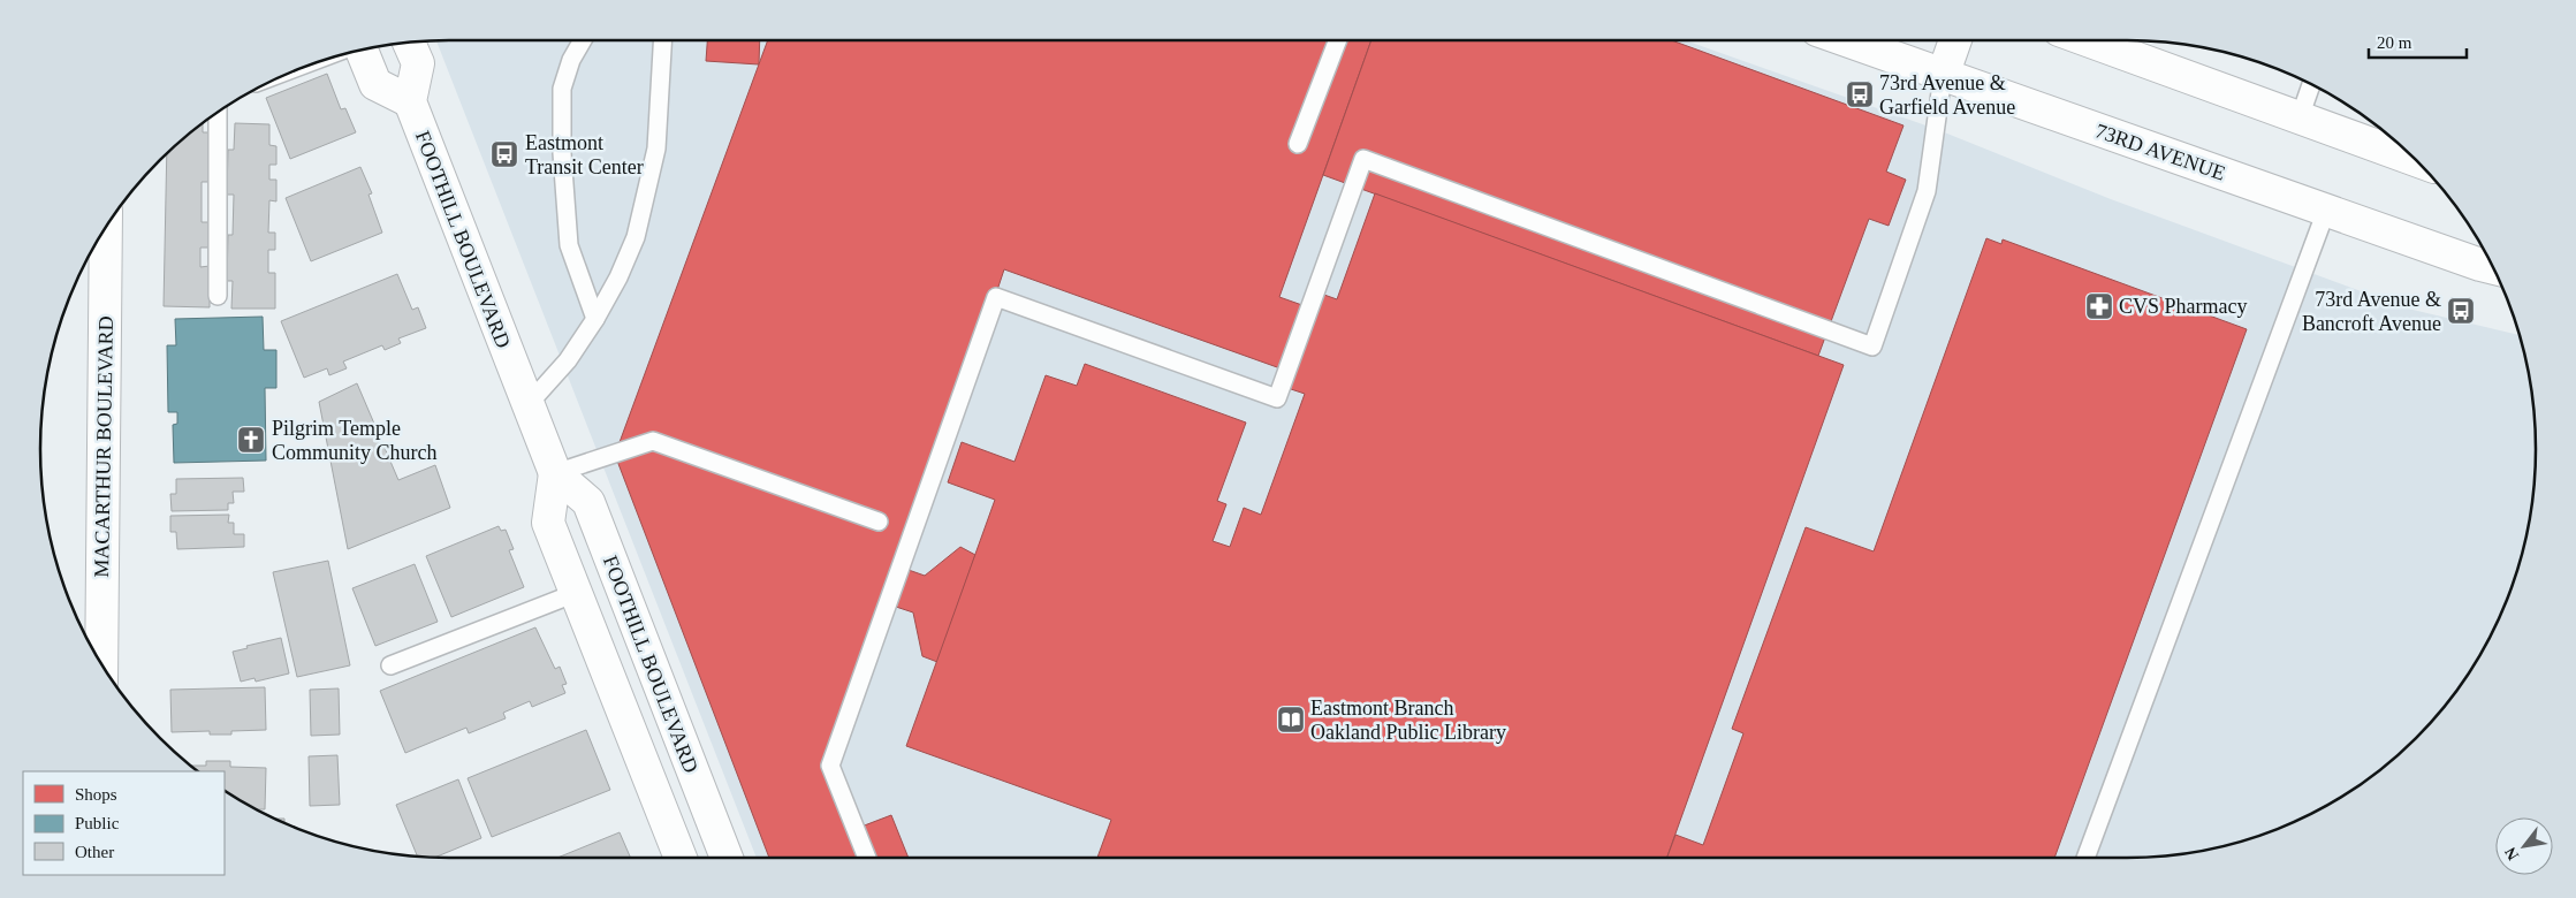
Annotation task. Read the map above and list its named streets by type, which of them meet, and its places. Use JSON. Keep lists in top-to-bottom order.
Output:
{
  "streets": {
    "main road": ["73RD AVENUE", "FOOTHILL BOULEVARD", "MACARTHUR BOULEVARD"]
  },
  "places": {
    "bus stop": ["73rd Avenue & Garfield Avenue", "Eastmont Transit Center", "73rd Avenue & Bancroft Avenue"],
    "pharmacy": ["CVS Pharmacy"],
    "church": ["Pilgrim Temple Community Church"],
    "library": ["Eastmont Branch Oakland Public Library"]
  },
  "legend": ["Shops", "Public", "Other"],
  "scale_bar": "20 m",
  "north": "bottom left"
}
